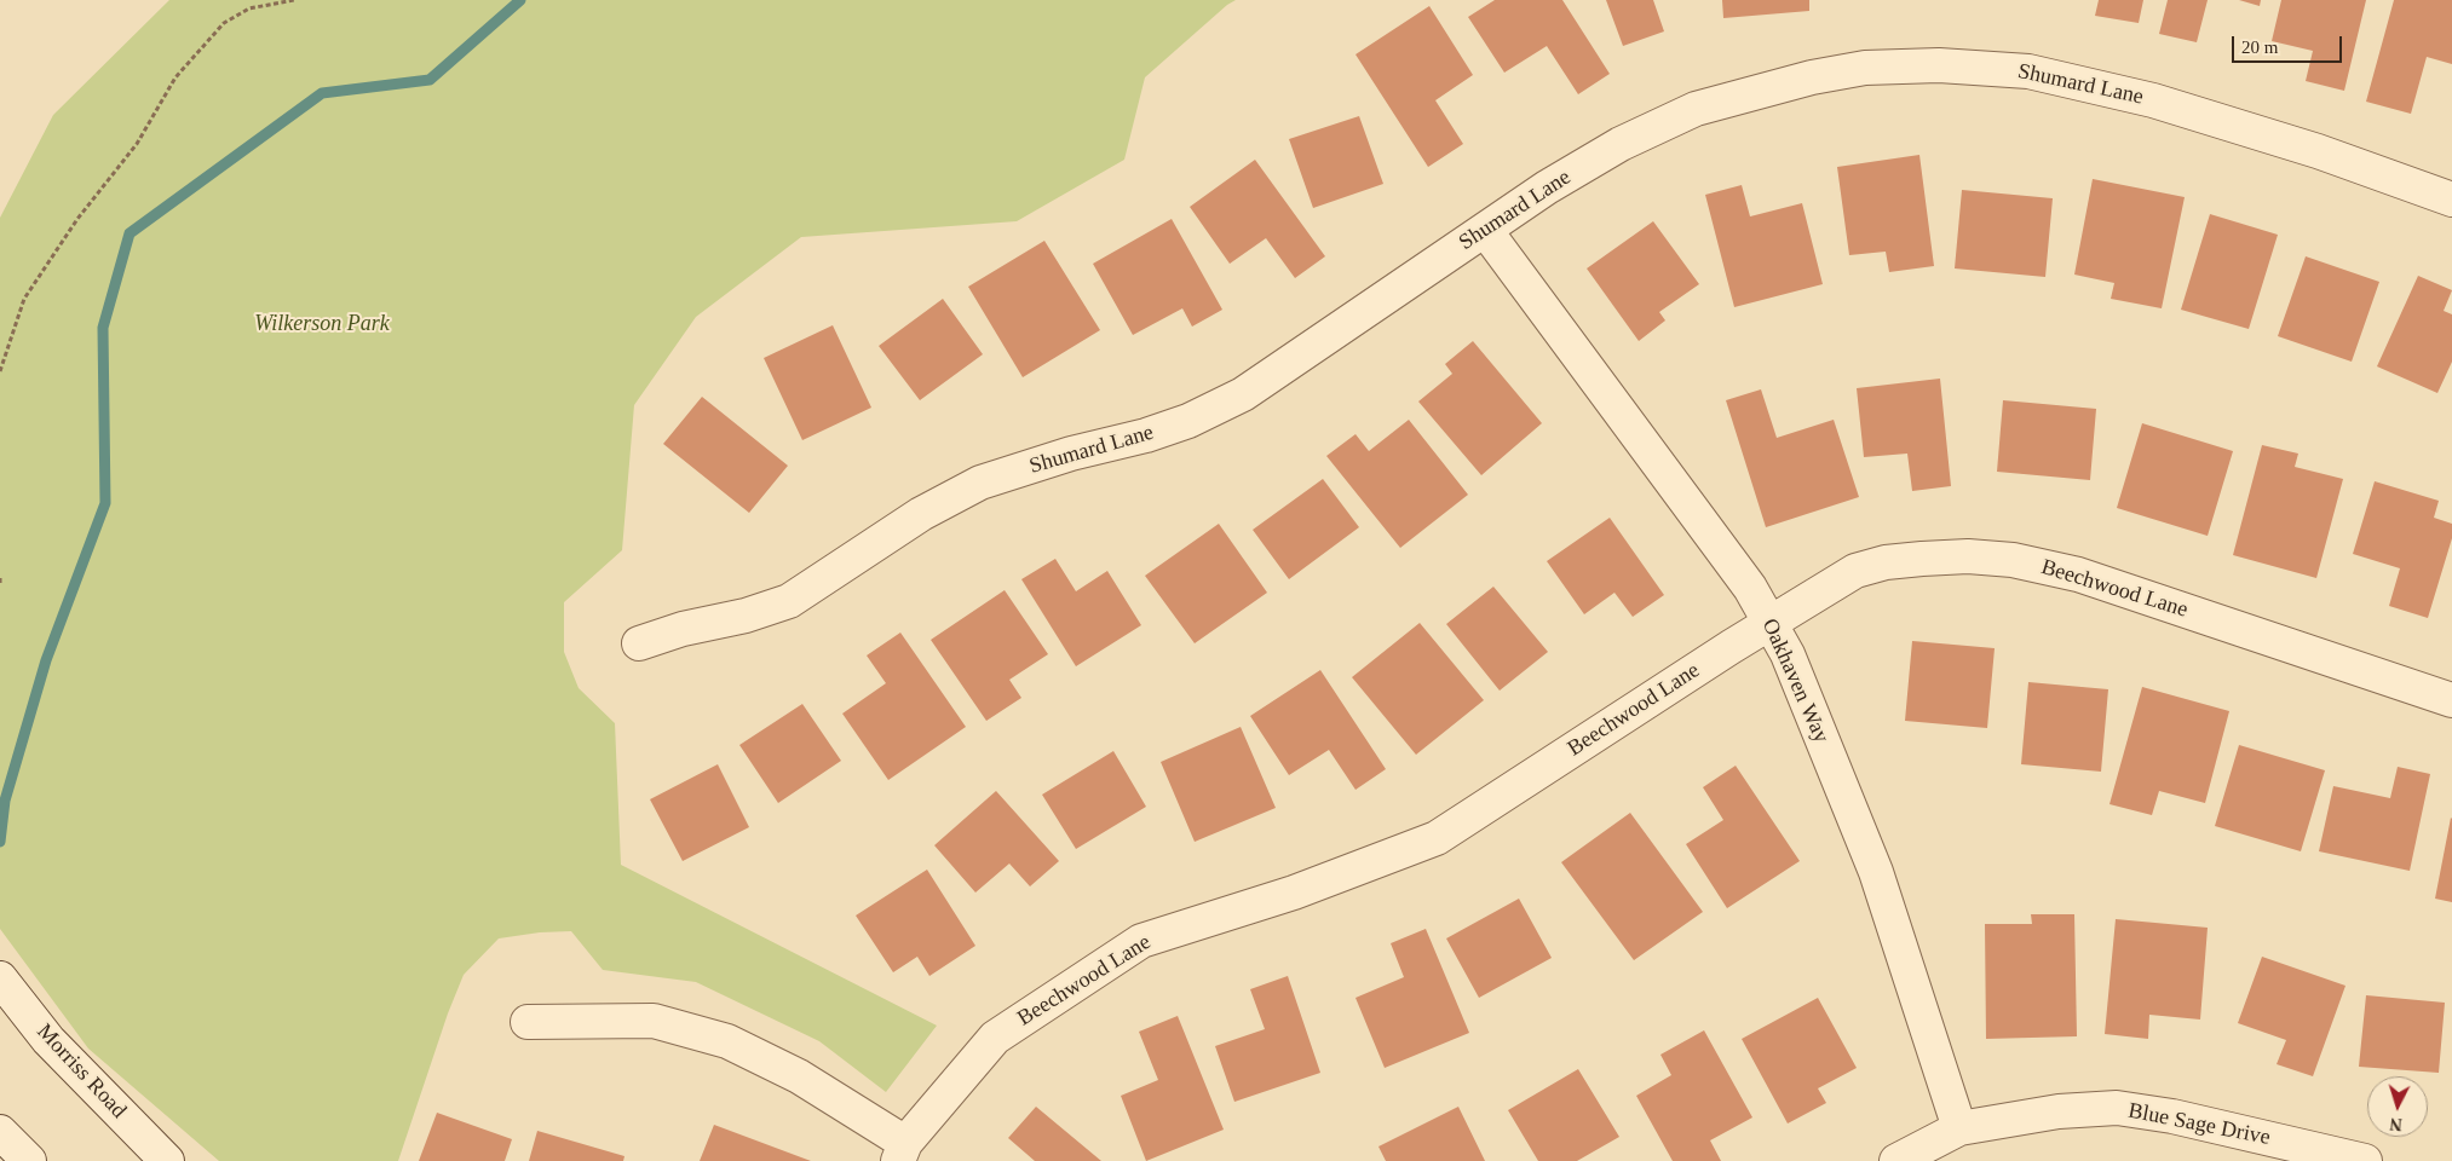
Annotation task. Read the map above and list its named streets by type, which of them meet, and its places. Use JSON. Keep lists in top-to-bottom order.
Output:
{
  "streets": {
    "street": [
      "Shumard Lane",
      "Beechwood Lane",
      "Oakhaven Way",
      "Morriss Road",
      "Blue Sage Drive"
    ]
  },
  "crossings": [
    ["Shumard Lane", "Oakhaven Way"],
    ["Beechwood Lane", "Oakhaven Way"],
    ["Oakhaven Way", "Blue Sage Drive"]
  ],
  "parks": ["Wilkerson Park"],
  "scale_bar": "20 m",
  "north": "bottom"
}
